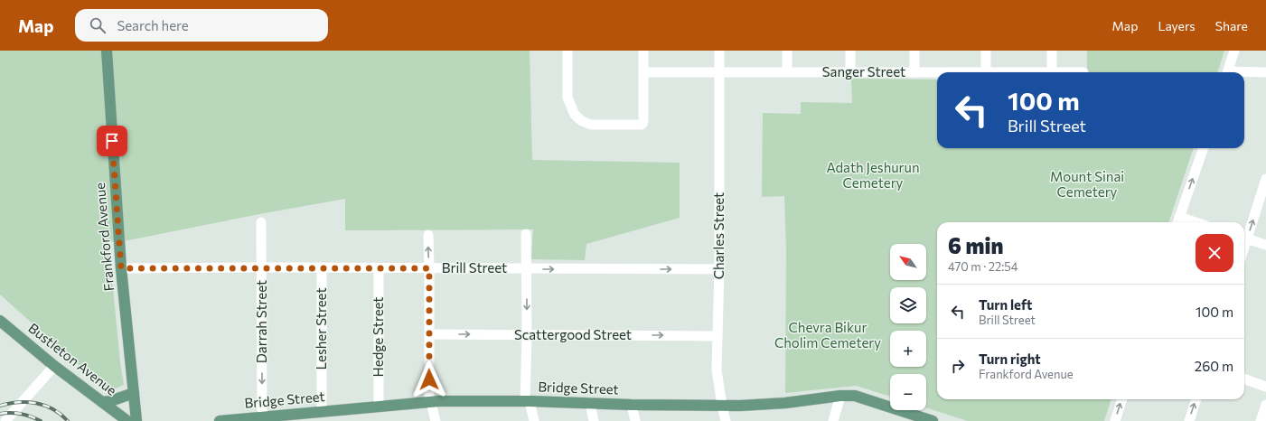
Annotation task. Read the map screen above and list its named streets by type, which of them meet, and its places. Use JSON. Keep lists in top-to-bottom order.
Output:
{
  "streets": {
    "main road": ["Frankford Avenue", "Bustleton Avenue", "Bridge Street"],
    "street": [
      "Sanger Street",
      "Charles Street",
      "Brill Street",
      "Darrah Street",
      "Lesher Street",
      "Scattergood Street",
      "Hedge Street"
    ]
  },
  "crossings": [
    ["Sanger Street", "Charles Street"],
    ["Charles Street", "Brill Street"],
    ["Charles Street", "Scattergood Street"],
    ["Charles Street", "Bridge Street"],
    ["Frankford Avenue", "Brill Street"],
    ["Brill Street", "Darrah Street"],
    ["Brill Street", "Lesher Street"],
    ["Brill Street", "Hedge Street"],
    ["Darrah Street", "Bridge Street"],
    ["Lesher Street", "Bridge Street"],
    ["Hedge Street", "Bridge Street"]
  ],
  "one_way": ["Darrah Street", "Scattergood Street"],
  "parks": ["Adath Jeshurun Cemetery", "Mount Sinai Cemetery", "Chevra Bikur Cholim Cemetery"],
  "north": "top left",
  "page": {
    "header": "Map",
    "search": "Search here",
    "nav": ["Map", "Layers", "Share"],
    "turn": ["100 m", "Brill Street"],
    "heading": ["6 min", "470 m · 22:54"],
    "map_buttons": ["+", "−"],
    "list": [
      {
        "name": "Turn left",
        "note": "Brill Street",
        "value": "100 m"
      },
      {
        "name": "Turn right",
        "note": "Frankford Avenue",
        "value": "260 m"
      }
    ]
  }
}
